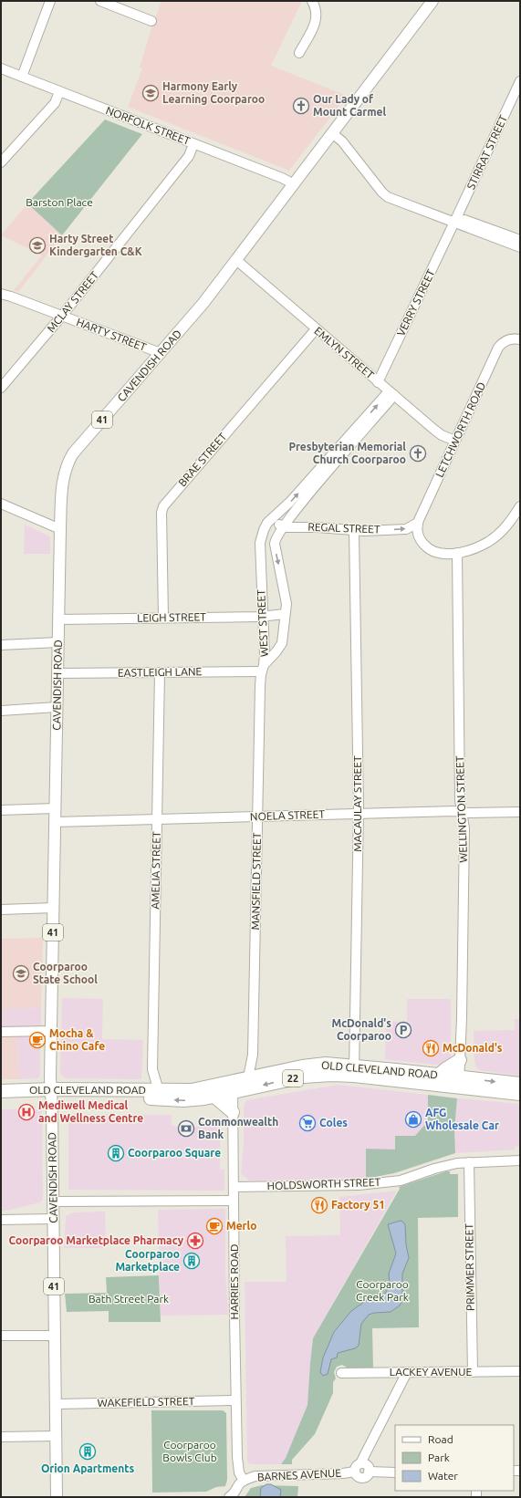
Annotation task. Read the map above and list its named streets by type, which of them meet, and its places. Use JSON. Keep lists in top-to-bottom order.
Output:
{
  "streets": {
    "highway": ["OLD CLEVELAND ROAD", "22"],
    "main road": ["CAVENDISH ROAD", "41"],
    "street": [
      "NORFOLK STREET",
      "STIRRAT STREET",
      "MCLAY STREET",
      "VERRY STREET",
      "HARTY STREET",
      "EMLYN STREET",
      "LETCHWORTH ROAD",
      "BRAE STREET",
      "REGAL STREET",
      "LEIGH STREET",
      "WEST STREET",
      "EASTLEIGH LANE",
      "MACAULAY STREET",
      "WELLINGTON STREET",
      "NOELA STREET",
      "AMELIA STREET",
      "MANSFIELD STREET",
      "HOLDSWORTH STREET",
      "PRIMMER STREET",
      "HARRIES ROAD",
      "LACKEY AVENUE",
      "WAKEFIELD STREET",
      "BARNES AVENUE"
    ]
  },
  "crossings": [
    ["NORFOLK STREET", "MCLAY STREET"],
    ["NORFOLK STREET", "CAVENDISH ROAD"],
    ["STIRRAT STREET", "VERRY STREET"],
    ["MCLAY STREET", "HARTY STREET"],
    ["VERRY STREET", "EMLYN STREET"],
    ["HARTY STREET", "CAVENDISH ROAD"],
    ["EMLYN STREET", "CAVENDISH ROAD"],
    ["EMLYN STREET", "LETCHWORTH ROAD"],
    ["EMLYN STREET", "BRAE STREET"],
    ["EMLYN STREET", "WEST STREET"],
    ["CAVENDISH ROAD", "LEIGH STREET"],
    ["CAVENDISH ROAD", "EASTLEIGH LANE"],
    ["CAVENDISH ROAD", "NOELA STREET"],
    ["CAVENDISH ROAD", "OLD CLEVELAND ROAD"],
    ["CAVENDISH ROAD", "WAKEFIELD STREET"],
    ["LETCHWORTH ROAD", "REGAL STREET"],
    ["BRAE STREET", "LEIGH STREET"],
    ["REGAL STREET", "WEST STREET"],
    ["REGAL STREET", "MACAULAY STREET"],
    ["LEIGH STREET", "WEST STREET"],
    ["WEST STREET", "EASTLEIGH LANE"],
    ["WEST STREET", "MANSFIELD STREET"],
    ["EASTLEIGH LANE", "AMELIA STREET"],
    ["EASTLEIGH LANE", "MANSFIELD STREET"],
    ["MACAULAY STREET", "NOELA STREET"],
    ["MACAULAY STREET", "OLD CLEVELAND ROAD"],
    ["WELLINGTON STREET", "NOELA STREET"],
    ["WELLINGTON STREET", "OLD CLEVELAND ROAD"],
    ["NOELA STREET", "AMELIA STREET"],
    ["NOELA STREET", "MANSFIELD STREET"],
    ["AMELIA STREET", "OLD CLEVELAND ROAD"],
    ["MANSFIELD STREET", "OLD CLEVELAND ROAD"],
    ["OLD CLEVELAND ROAD", "HARRIES ROAD"],
    ["HOLDSWORTH STREET", "PRIMMER STREET"],
    ["HOLDSWORTH STREET", "HARRIES ROAD"],
    ["PRIMMER STREET", "LACKEY AVENUE"],
    ["HARRIES ROAD", "WAKEFIELD STREET"],
    ["HARRIES ROAD", "BARNES AVENUE"]
  ],
  "one_way": ["REGAL STREET"],
  "parks": [
    "Barston Place",
    "Coorparoo Creek Park",
    "Bath Street Park",
    "Coorparoo Bowls Club"
  ],
  "places": {
    "school or university": ["Harmony Early Learning Coorparoo", "Harty Street Kindergarten C&K", "Coorparoo State School"],
    "church": ["Our Lady of Mount Carmel", "Presbyterian Memorial Church Coorparoo"],
    "parking": ["McDonald's Coorparoo"],
    "cafe": ["Mocha & Chino Cafe", "Merlo"],
    "restaurant": ["McDonald's", "Factory 51"],
    "hospital": ["Mediwell Medical and Wellness Centre"],
    "shop": ["AFG Wholesale Car"],
    "supermarket": ["Coles"],
    "bank": ["Commonwealth Bank"],
    "building": ["Coorparoo Square", "Coorparoo Marketplace", "Orion Apartments"],
    "pharmacy": ["Coorparoo Marketplace Pharmacy"]
  },
  "legend": ["Road", "Park", "Water"]
}
